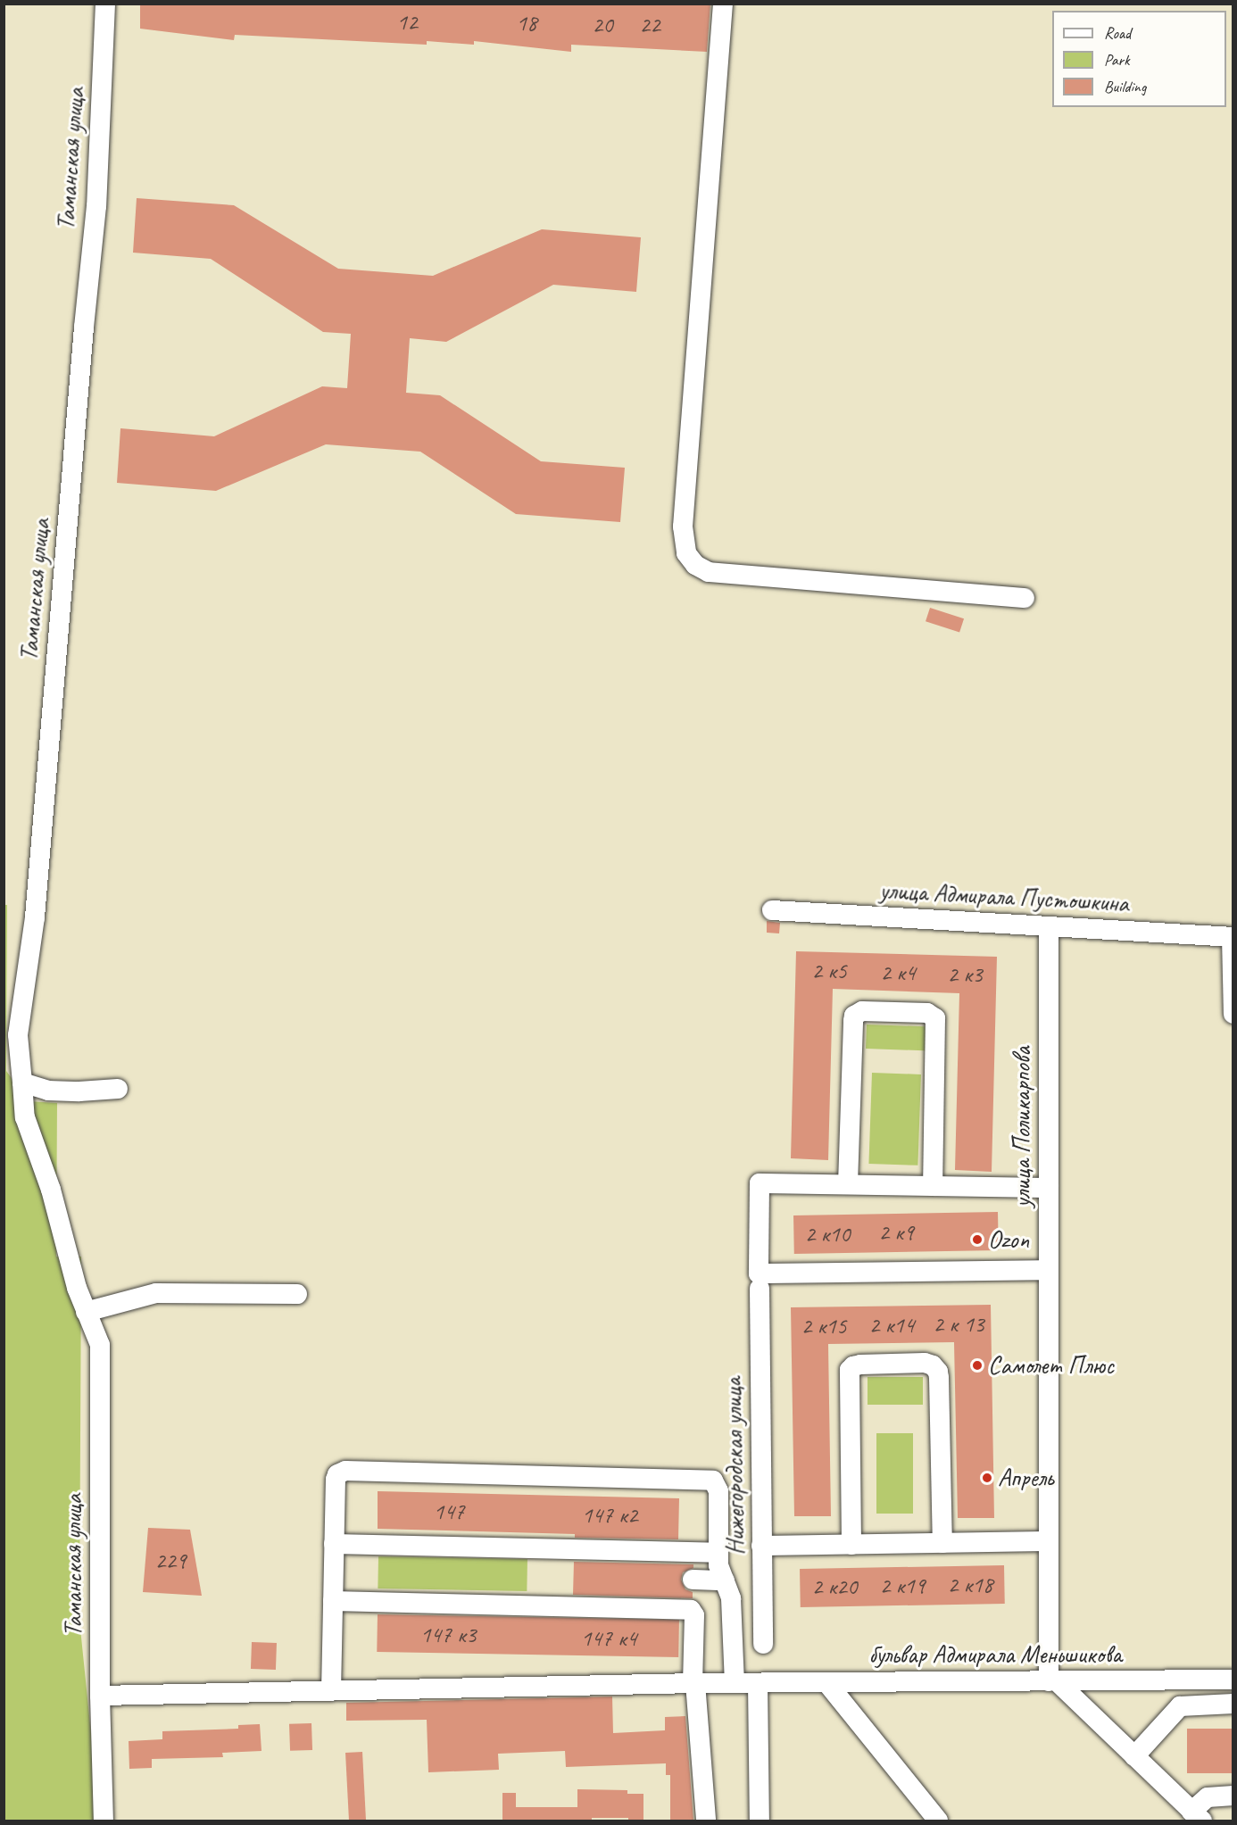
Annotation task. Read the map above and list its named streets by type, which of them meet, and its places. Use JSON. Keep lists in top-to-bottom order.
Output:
{
  "streets": {
    "street": [
      "Таманская улица",
      "улица Адмирала Пустошкина",
      "улица Поликарпова",
      "Нижегородская улица",
      "бульвар Адмирала Меньшикова"
    ]
  },
  "crossings": [
    ["Таманская улица", "бульвар Адмирала Меньшикова"],
    ["улица Адмирала Пустошкина", "улица Поликарпова"],
    ["улица Поликарпова", "бульвар Адмирала Меньшикова"]
  ],
  "places": ["Ozon", "Самолет Плюс", "Апрель"],
  "house_numbers": [
    "12",
    "18",
    "20",
    "22",
    "2 к5",
    "2 к4",
    "2 к3",
    "2 к9",
    "2 к10",
    "2 к 13",
    "2 к14",
    "2 к15",
    "147",
    "147 к2",
    "229",
    "2 к18",
    "2 к19",
    "2 к20",
    "147 к3",
    "147 к4"
  ],
  "legend": ["Road", "Park", "Building"]
}
